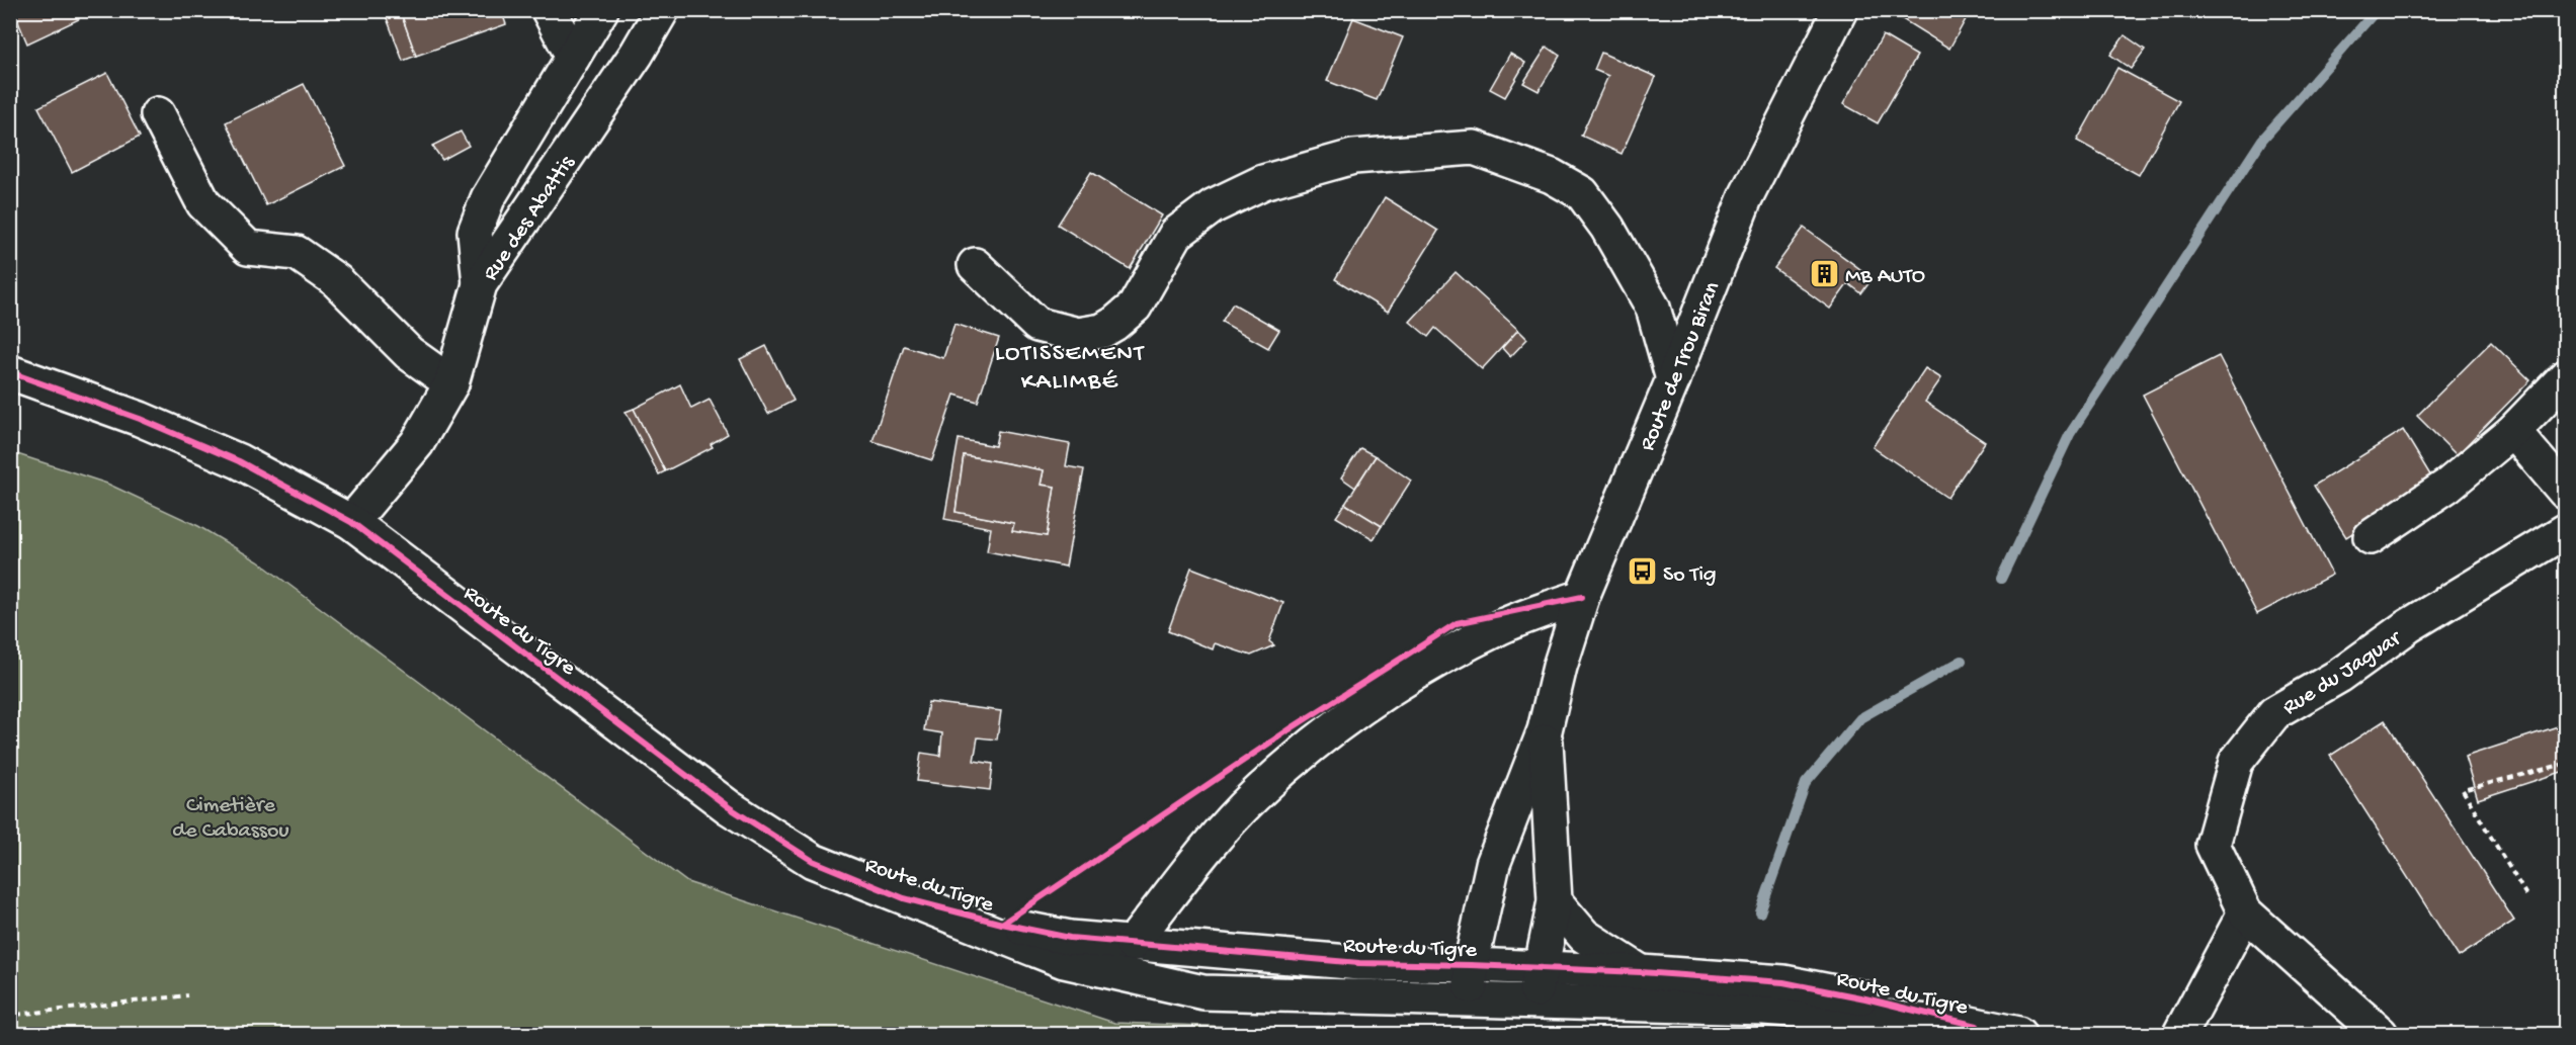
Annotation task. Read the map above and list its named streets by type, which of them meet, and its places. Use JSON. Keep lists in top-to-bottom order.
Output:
{
  "streets": {
    "main road": [
      "Rue des Abattis",
      "Route de Trou Biran",
      "Route du Tigre",
      "Rue du Jaguar"
    ]
  },
  "crossings": [
    ["Rue des Abattis", "Route du Tigre"],
    ["Route de Trou Biran", "Route du Tigre"]
  ],
  "districts": ["LOTISSEMENT KALIMBÉ"],
  "parks": ["Cimetière de Cabassou"],
  "places": {
    "building": ["MB AUTO"],
    "bus stop": ["So Tig"]
  }
}
